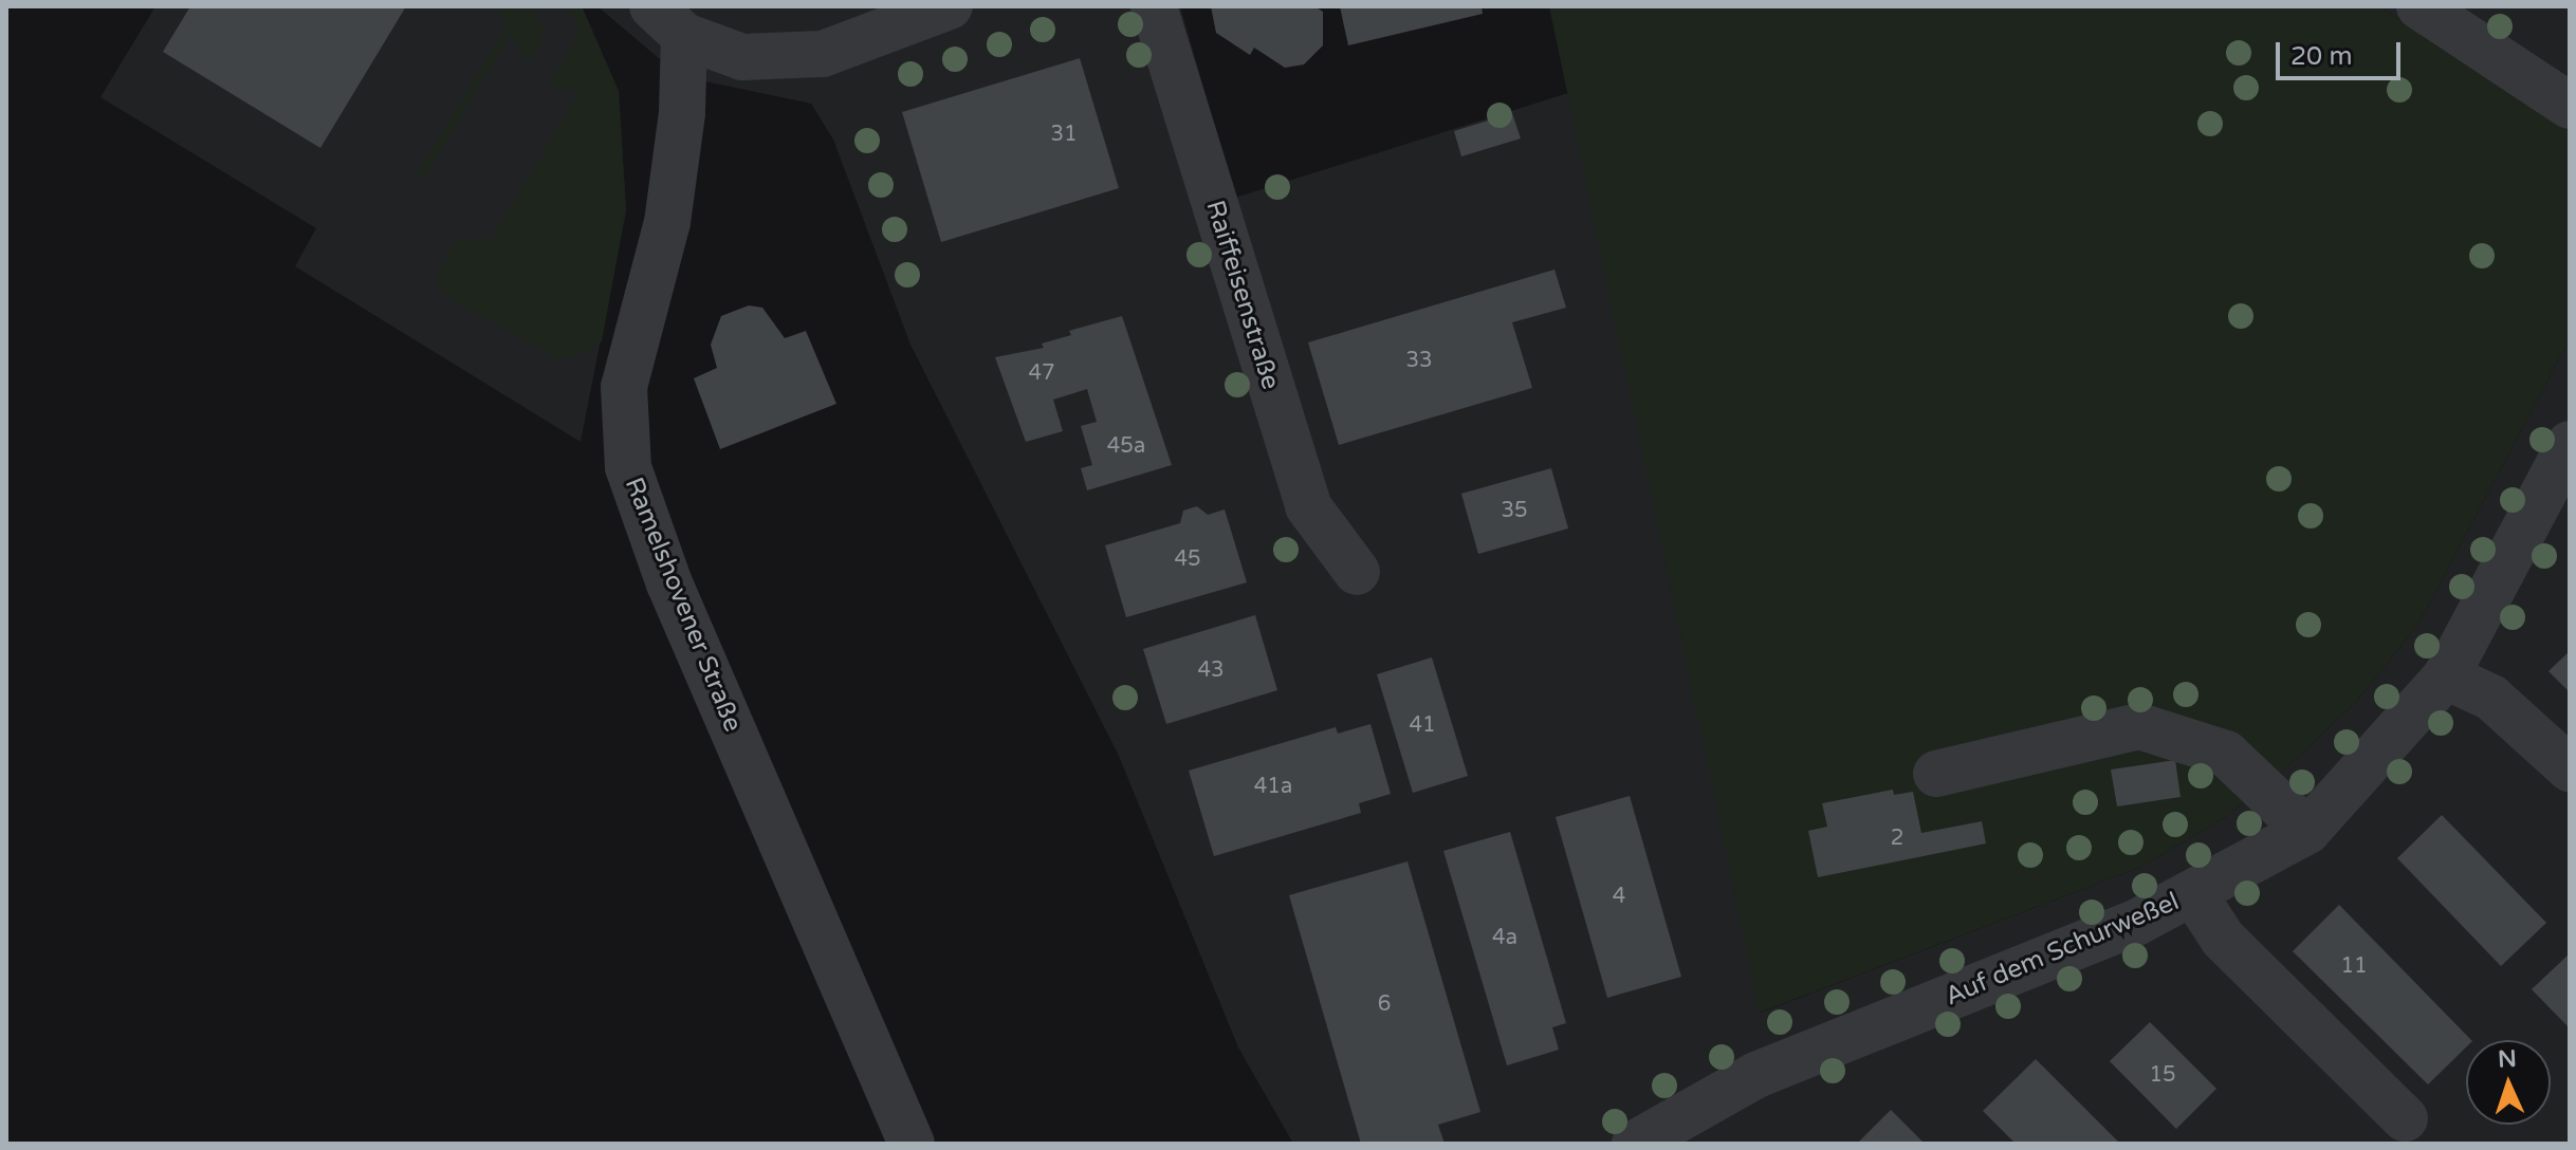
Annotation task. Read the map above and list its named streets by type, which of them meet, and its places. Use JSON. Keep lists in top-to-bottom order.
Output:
{
  "streets": {
    "street": ["Raiffeisenstraße", "Ramelshovener Straße", "Auf dem Schurweßel"]
  },
  "house_numbers": [
    "31",
    "33",
    "47",
    "45a",
    "35",
    "45",
    "43",
    "41",
    "41a",
    "2",
    "4",
    "4a",
    "11",
    "6",
    "15"
  ],
  "scale_bar": "20 m",
  "north": "top"
}
